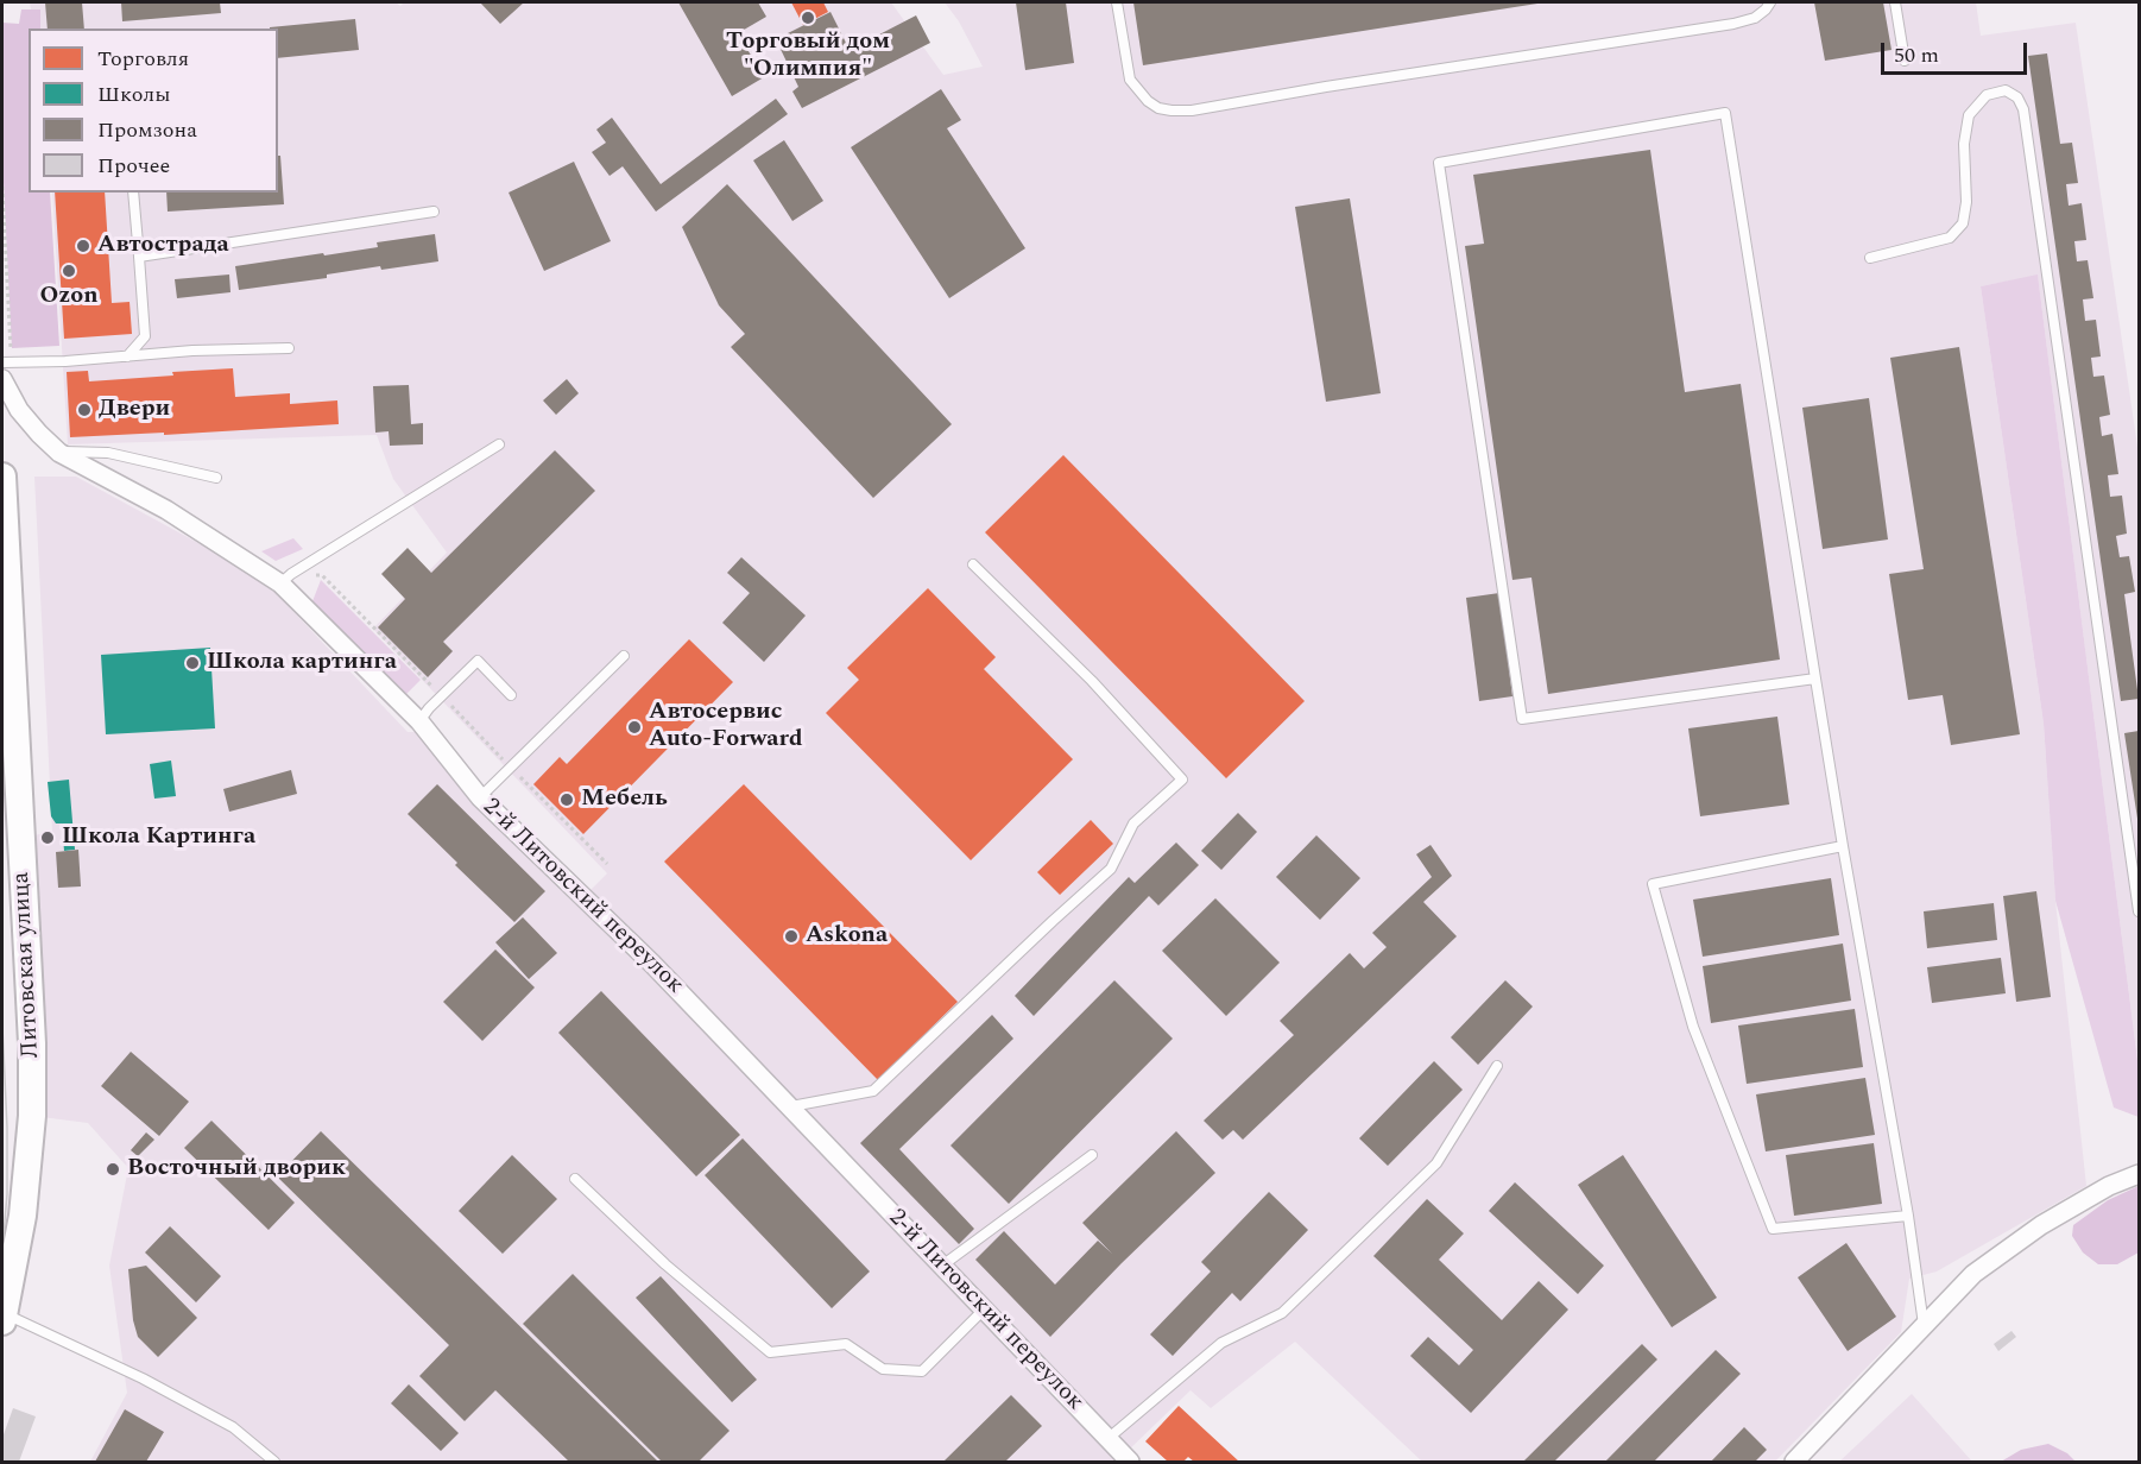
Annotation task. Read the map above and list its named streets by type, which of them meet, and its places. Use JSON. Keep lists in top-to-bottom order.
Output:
{
  "streets": {
    "main road": ["Литовская улица"],
    "street": ["2-й Литовский переулок"]
  },
  "places": [
    "Торговый дом \"Олимпия\"",
    "Автострада",
    "Ozon",
    "Двери",
    "Школа картинга",
    "Автосервис Auto-Forward",
    "Мебель",
    "Школа Картинга",
    "Askona",
    "Восточный дворик"
  ],
  "legend": [
    "Торговля",
    "Школы",
    "Промзона",
    "Прочее"
  ],
  "scale_bar": "50 m"
}
